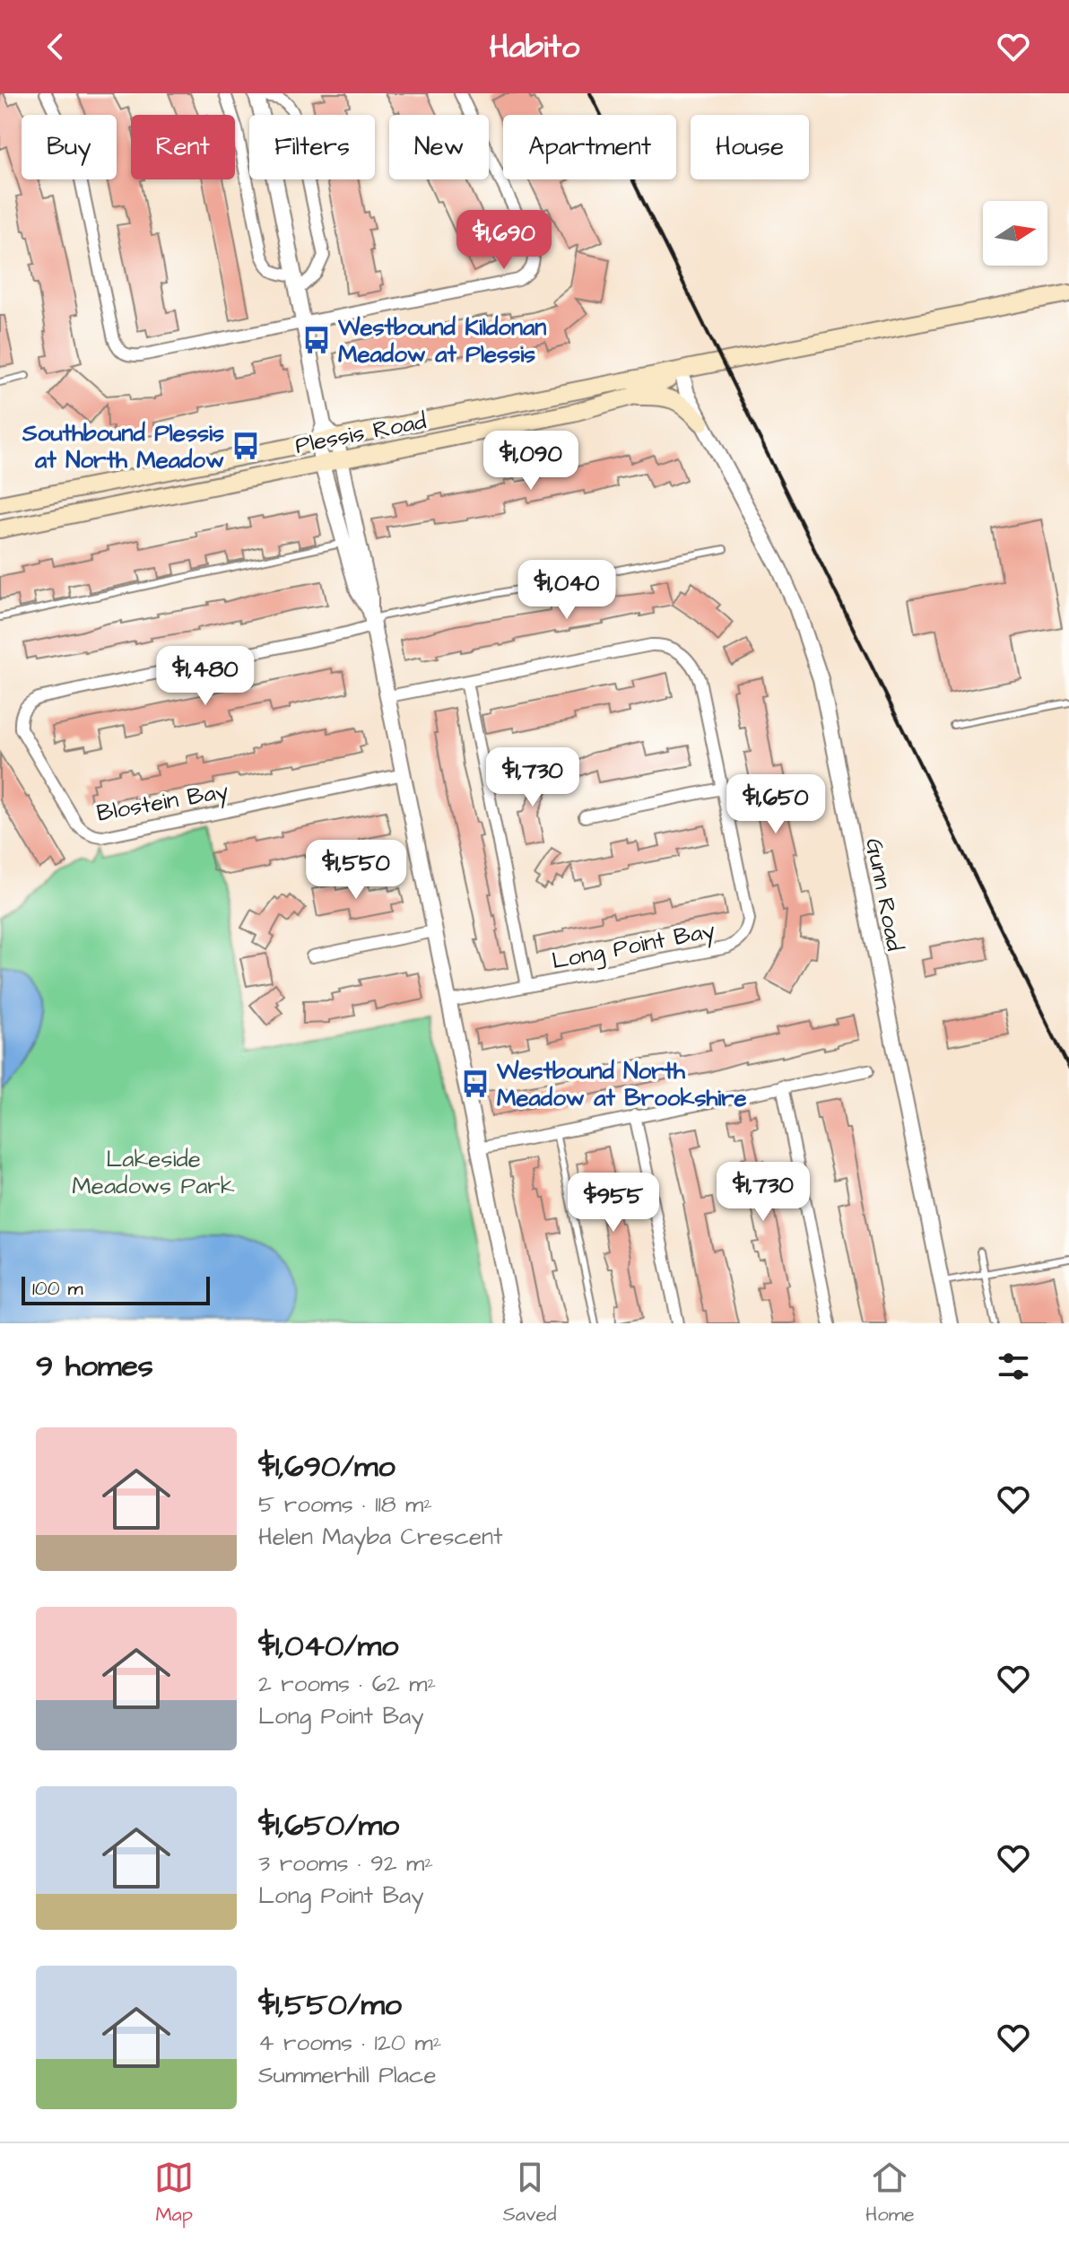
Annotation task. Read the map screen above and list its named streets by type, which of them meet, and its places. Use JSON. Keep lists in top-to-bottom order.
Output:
{
  "streets": {
    "main road": ["Plessis Road"],
    "street": ["Blostein Bay", "Gunn Road", "Long Point Bay"]
  },
  "crossings": [
    ["Plessis Road", "Gunn Road"]
  ],
  "parks": ["Lakeside Meadows Park"],
  "places": {
    "bus stop": ["Westbound Kildonan Meadow at Plessis", "Southbound Plessis at North Meadow", "Westbound North Meadow at Brookshire"]
  },
  "scale_bar": "100 m",
  "north": "right",
  "page": {
    "header": "Habito",
    "chip": [
      "Buy",
      "Rent",
      "Filters",
      "New",
      "Apartment",
      "House"
    ],
    "price": [
      "$1,690",
      "$1,090",
      "$1,040",
      "$1,480",
      "$1,730",
      "$1,650",
      "$1,550",
      "$1,730",
      "$955"
    ],
    "scale": "100 m",
    "heading": "9 homes",
    "list": [
      {
        "name": "$1,690/mo",
        "note": "5 rooms · 118 m² · Helen Mayba Crescent"
      },
      {
        "name": "$1,040/mo",
        "note": "2 rooms · 62 m² · Long Point Bay"
      },
      {
        "name": "$1,650/mo",
        "note": "3 rooms · 92 m² · Long Point Bay"
      },
      {
        "name": "$1,550/mo",
        "note": "4 rooms · 120 m² · Summerhill Place"
      }
    ],
    "tabs": ["Map", "Saved", "Home"]
  }
}
